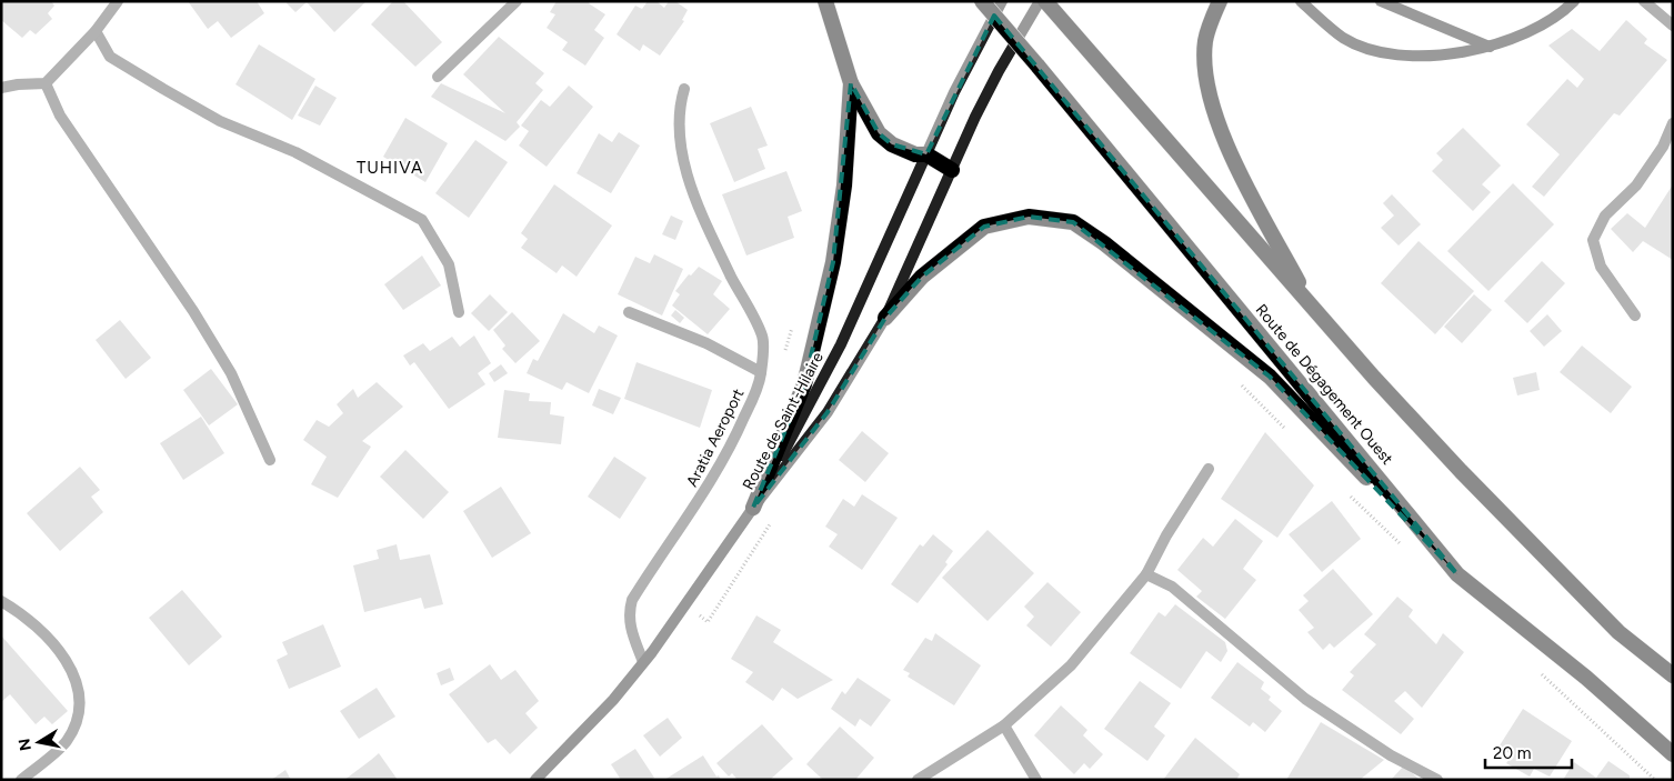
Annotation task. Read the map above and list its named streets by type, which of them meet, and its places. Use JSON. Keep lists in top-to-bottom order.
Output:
{
  "streets": {
    "highway": ["Route de Dégagement Ouest"],
    "main road": ["Route de Saint-Hilaire"],
    "street": ["Aratia Aeroport"]
  },
  "districts": ["TUHIVA"],
  "scale_bar": "20 m",
  "north": "left"
}
